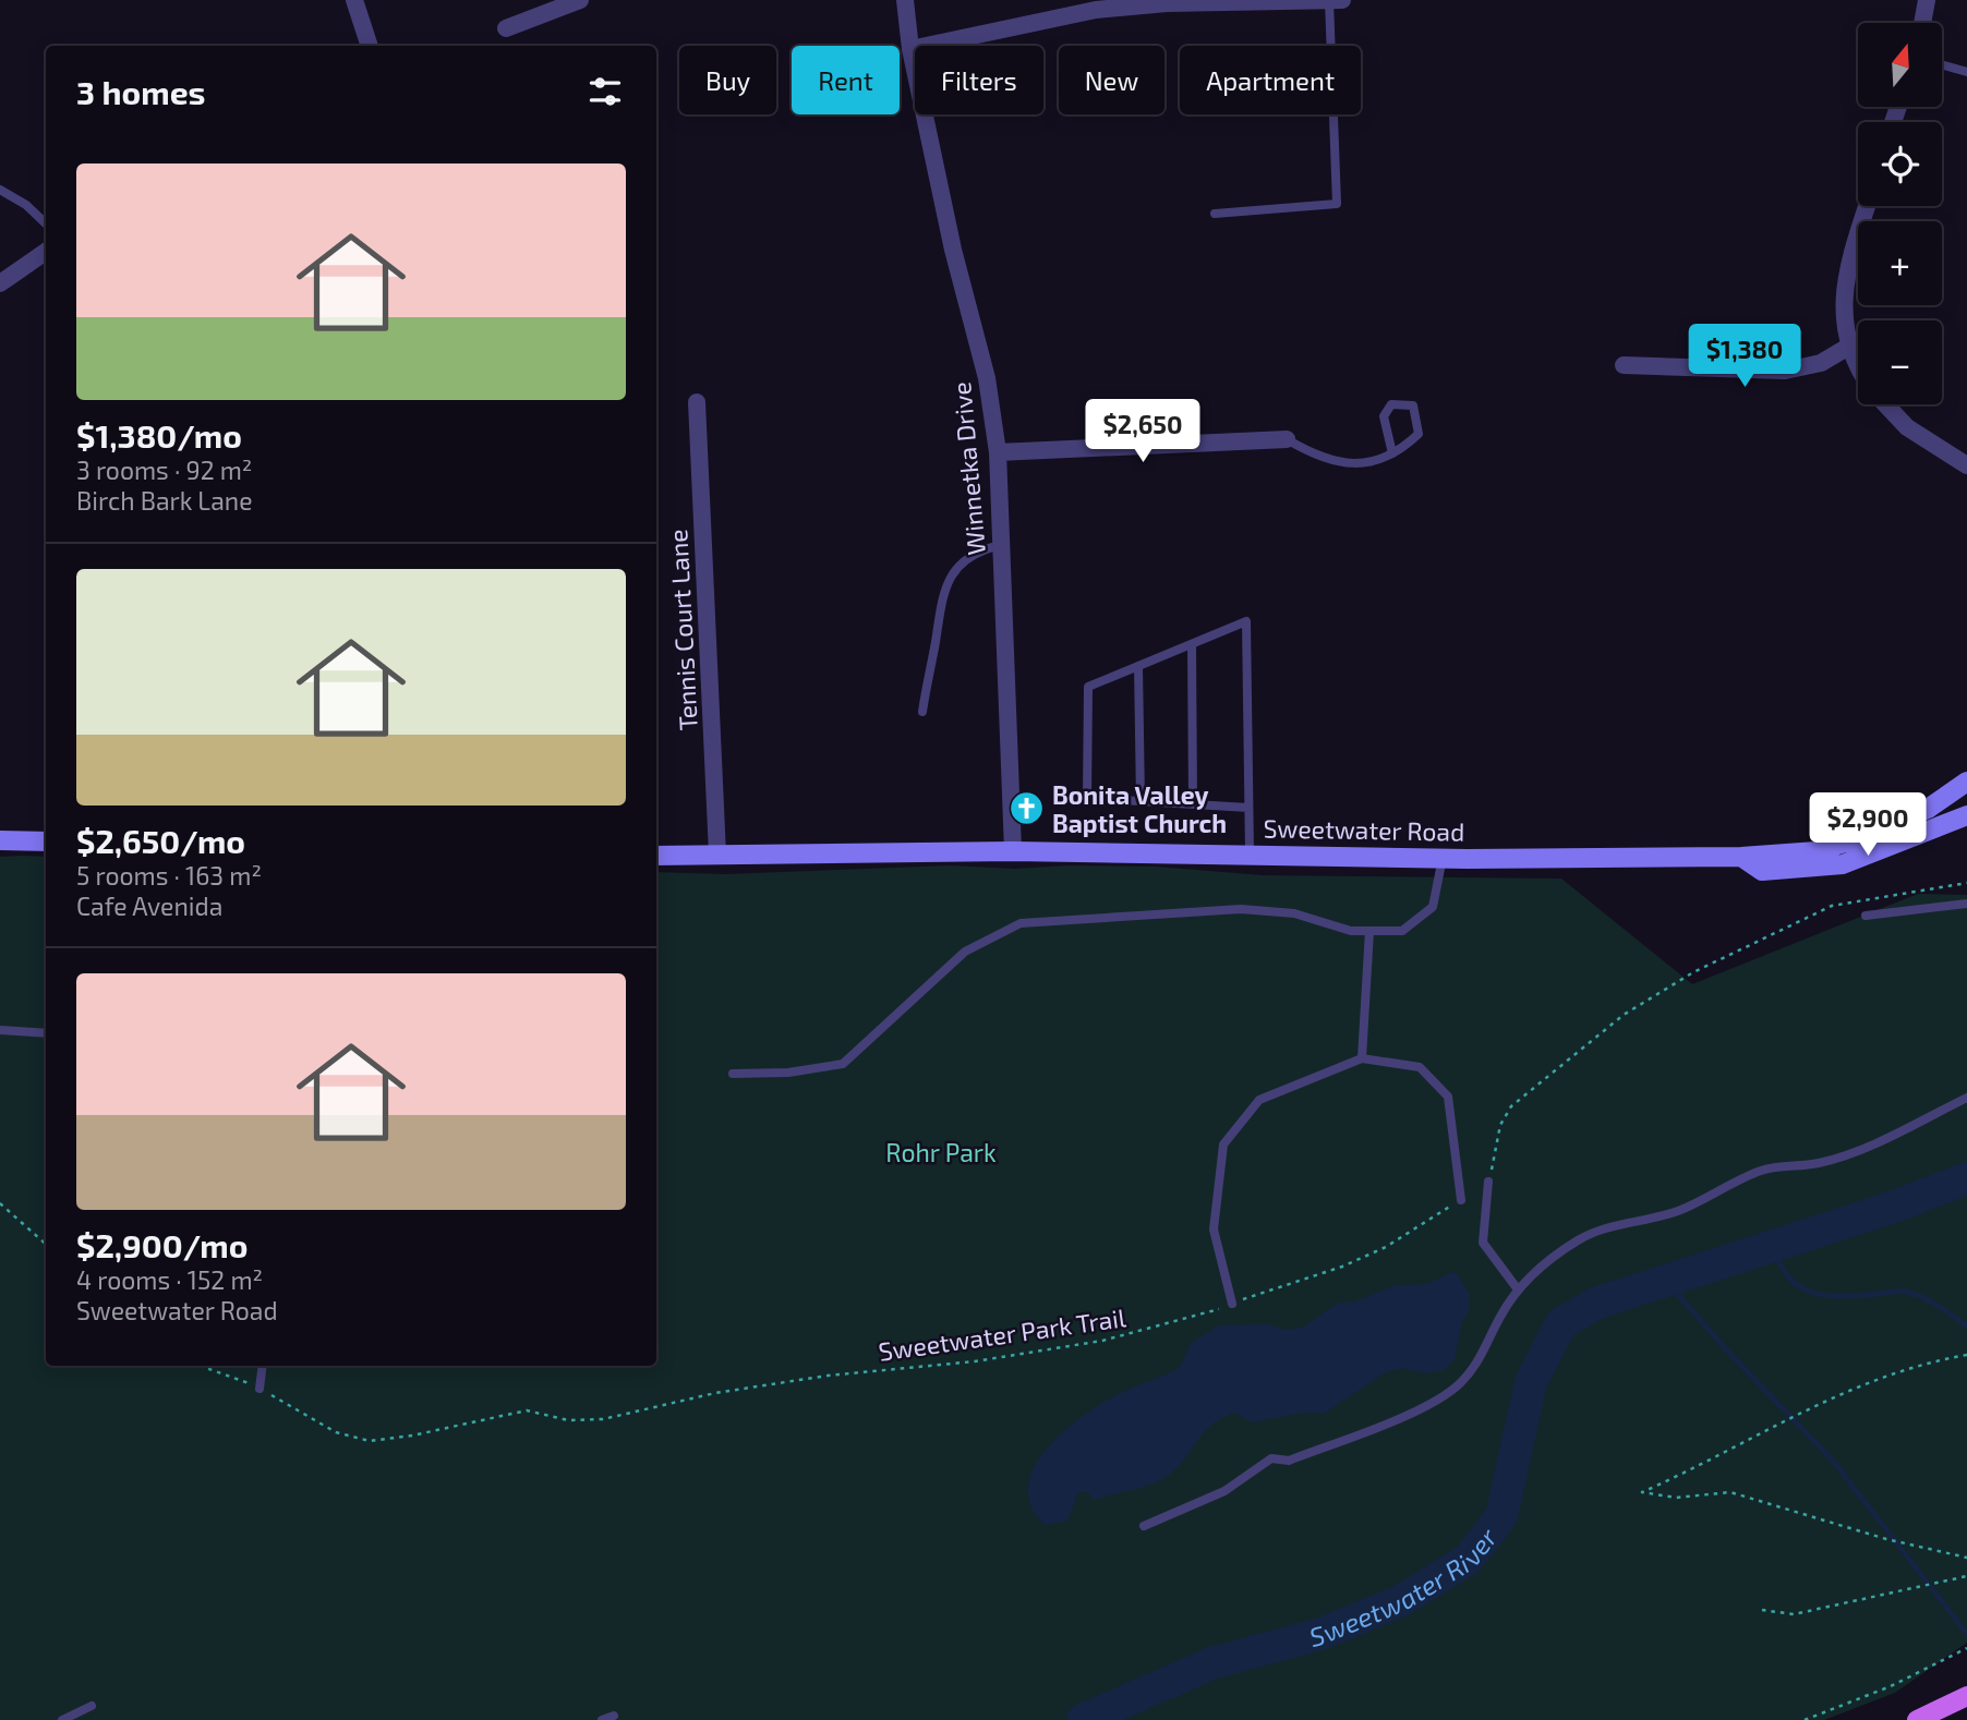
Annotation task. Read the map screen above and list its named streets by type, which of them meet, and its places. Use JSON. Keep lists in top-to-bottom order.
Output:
{
  "streets": {
    "main road": ["Sweetwater Road"],
    "street": ["Winnetka Drive", "Tennis Court Lane"],
    "path": ["Sweetwater Park Trail"]
  },
  "crossings": [
    ["Winnetka Drive", "Sweetwater Road"],
    ["Tennis Court Lane", "Sweetwater Road"]
  ],
  "water": ["Sweetwater River"],
  "parks": ["Rohr Park"],
  "places": {
    "church": ["Bonita Valley Baptist Church"]
  },
  "north": "top",
  "page": {
    "map_buttons": ["+", "−"],
    "chip": [
      "Buy",
      "Rent",
      "Filters",
      "New",
      "Apartment"
    ],
    "heading": "3 homes",
    "list": [
      {
        "name": "$1,380/mo",
        "note": "3 rooms · 92 m² · Birch Bark Lane"
      },
      {
        "name": "$2,650/mo",
        "note": "5 rooms · 163 m² · Cafe Avenida"
      },
      {
        "name": "$2,900/mo",
        "note": "4 rooms · 152 m² · Sweetwater Road"
      }
    ],
    "price": ["$1,380", "$2,650", "$2,900"]
  }
}
